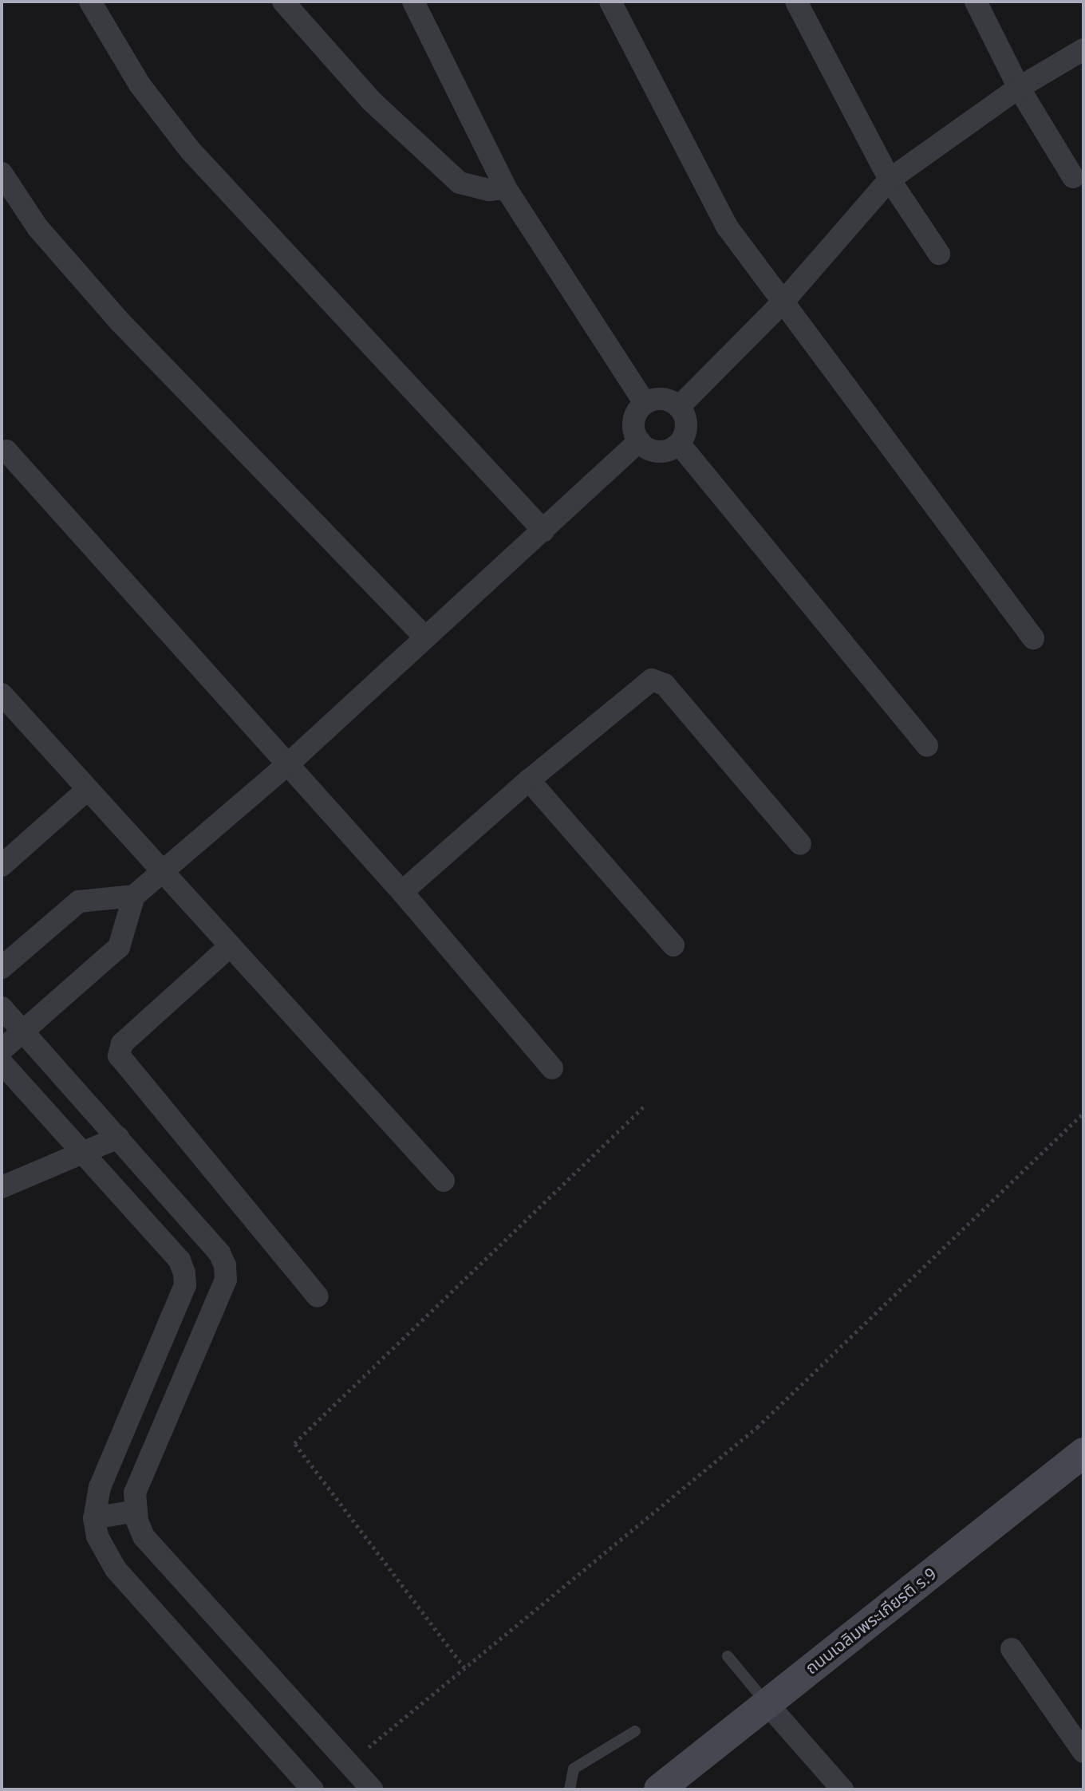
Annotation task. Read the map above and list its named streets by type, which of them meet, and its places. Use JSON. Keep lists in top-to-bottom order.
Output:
{
  "streets": {
    "street": ["ถนนเฉลิมพระเกียรติ ร.9"]
  }
}
